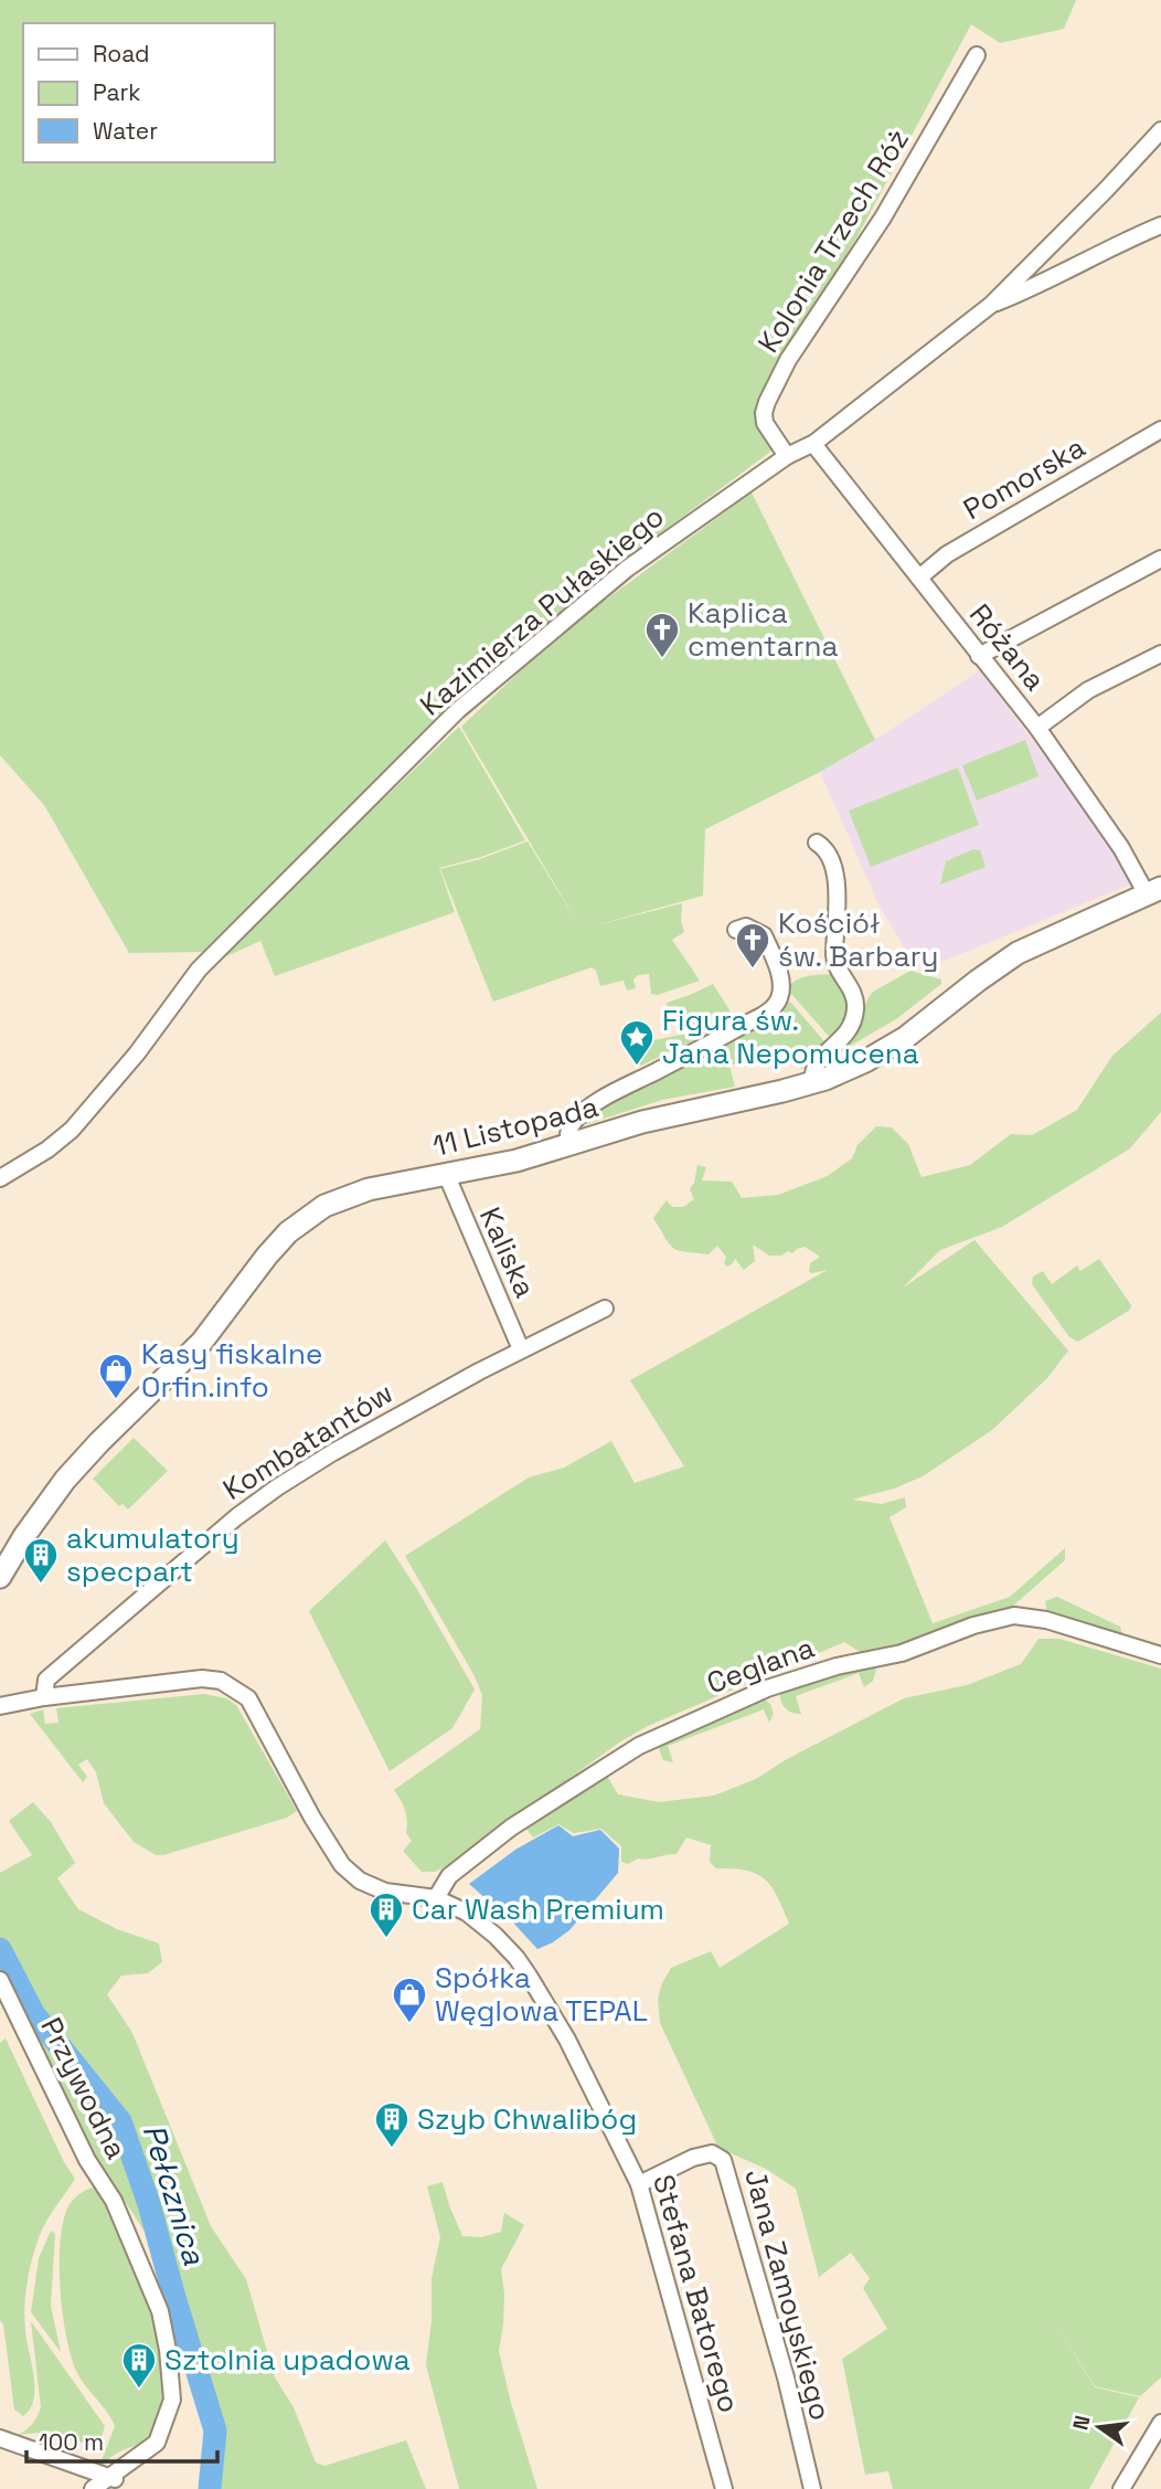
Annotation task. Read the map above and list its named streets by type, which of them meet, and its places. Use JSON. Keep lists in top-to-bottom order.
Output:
{
  "streets": {
    "main road": ["11 Listopada"],
    "street": [
      "Kolonia Trzech Róż",
      "Pomorska",
      "Kazimierza Pułaskiego",
      "Różana",
      "Kaliska",
      "Kombatantów",
      "Ceglana",
      "Przywodna",
      "Stefana Batorego",
      "Jana Zamoyskiego"
    ]
  },
  "crossings": [
    ["Kolonia Trzech Róż", "Kazimierza Pułaskiego"],
    ["Pomorska", "Różana"],
    ["Kazimierza Pułaskiego", "Różana"],
    ["Różana", "11 Listopada"],
    ["11 Listopada", "Kaliska"],
    ["Kaliska", "Kombatantów"],
    ["Kombatantów", "Stefana Batorego"],
    ["Ceglana", "Stefana Batorego"],
    ["Stefana Batorego", "Jana Zamoyskiego"]
  ],
  "water": ["Pełcznica"],
  "places": {
    "church": ["Kaplica cmentarna", "Kościół św. Barbary"],
    "place": ["Figura św. Jana Nepomucena"],
    "shop": ["Kasy fiskalne Orfin.info", "Spółka Węglowa TEPAL"],
    "building": [
      "akumulatory specpart",
      "Car Wash Premium",
      "Szyb Chwalibóg",
      "Sztolnia upadowa"
    ]
  },
  "legend": ["Road", "Park", "Water"],
  "scale_bar": "100 m",
  "north": "left"
}
